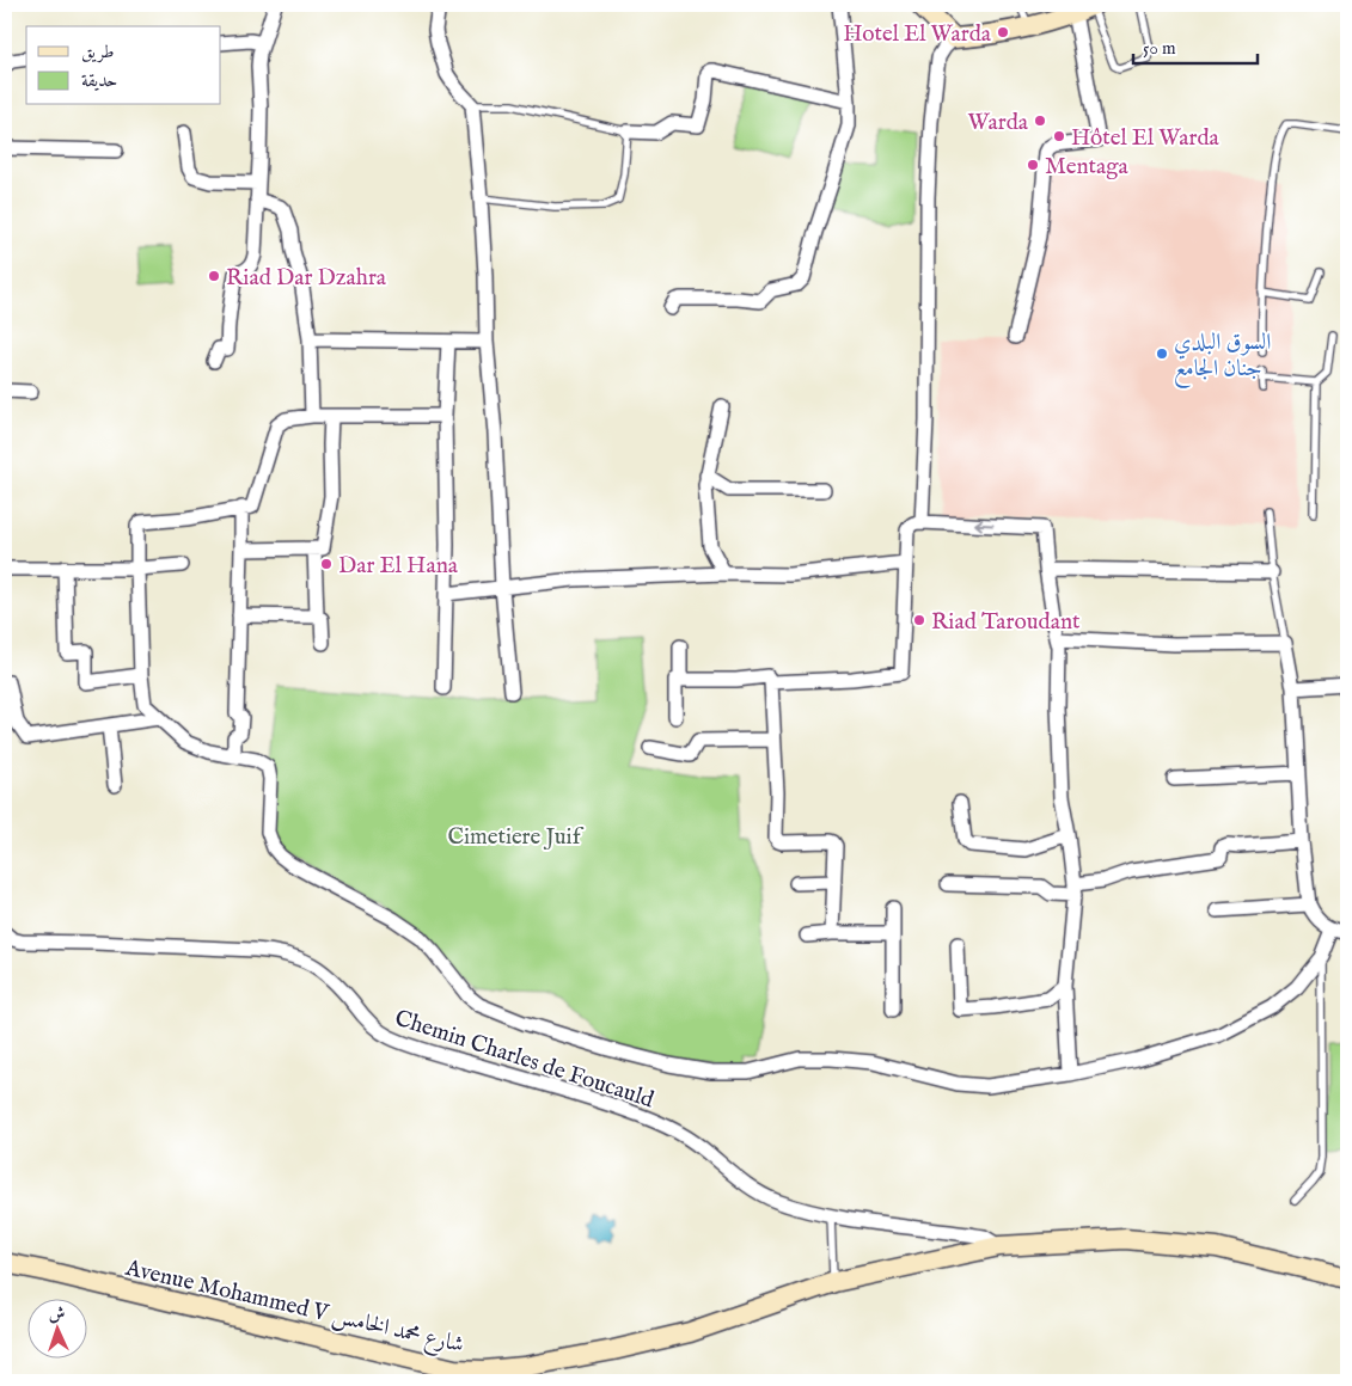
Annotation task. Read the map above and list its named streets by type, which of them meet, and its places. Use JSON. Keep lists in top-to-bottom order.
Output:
{
  "streets": {
    "main road": ["Avenue Mohammed V شارع محمد الخامس"],
    "street": ["Chemin Charles de Foucauld"]
  },
  "crossings": [
    ["Chemin Charles de Foucauld", "Avenue Mohammed V شارع محمد الخامس"]
  ],
  "parks": ["Cimetiere Juif"],
  "places": [
    "Hotel El Warda",
    "Warda",
    "Hôtel El Warda",
    "Mentaga",
    "Riad Dar Dzahra",
    "السوق البلدي جنان الجامع",
    "Dar El Hana",
    "Riad Taroudant"
  ],
  "legend": ["طريق", "حديقة"],
  "scale_bar": "50 m",
  "north": "top"
}
